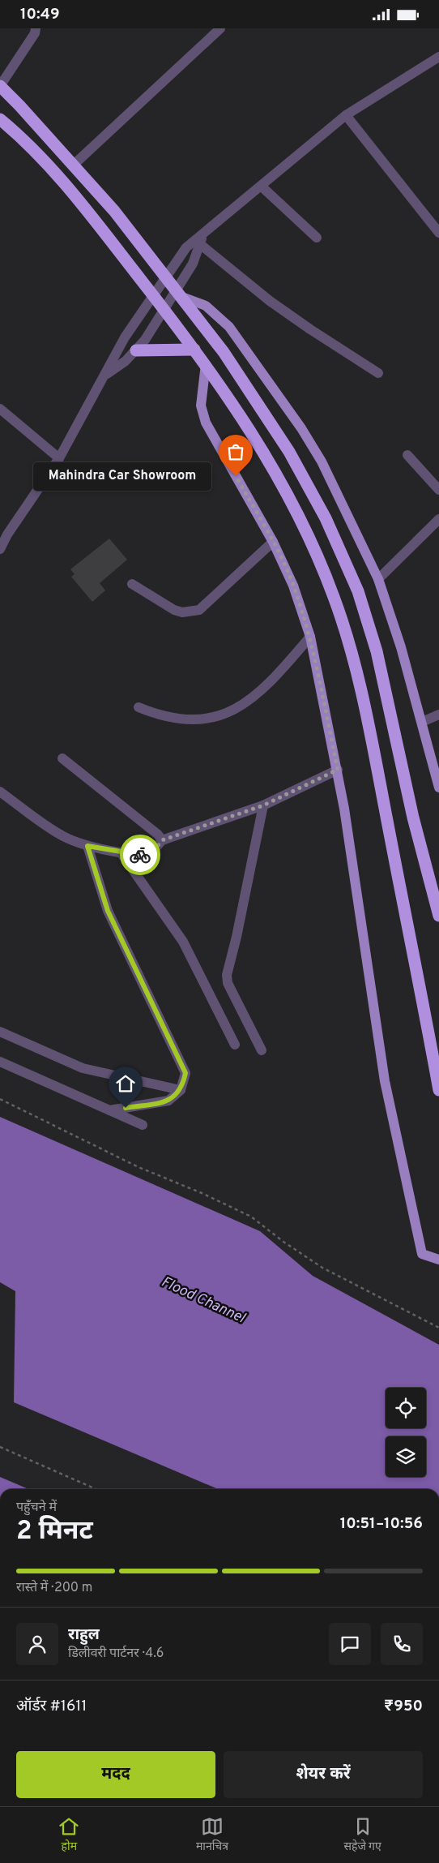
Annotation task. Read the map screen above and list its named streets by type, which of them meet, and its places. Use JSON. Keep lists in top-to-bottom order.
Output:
{
  "water": ["Flood Channel"],
  "places": ["Mahindra Car Showroom"],
  "page": {
    "status": "10:49",
    "bubble": "Mahindra Car Showroom",
    "heading": ["2 मिनट", "पहुँचने में", "10:51–10:56"],
    "panel": [
      "राहुल",
      "डिलीवरी पार्टनर · 4.6",
      "ऑर्डर #1611",
      "₹950"
    ],
    "bar": "रास्ते में · 200 m",
    "buttons": ["मदद", "शेयर करें"],
    "tabs": ["होम", "मानचित्र", "सहेजे गए"]
  }
}
